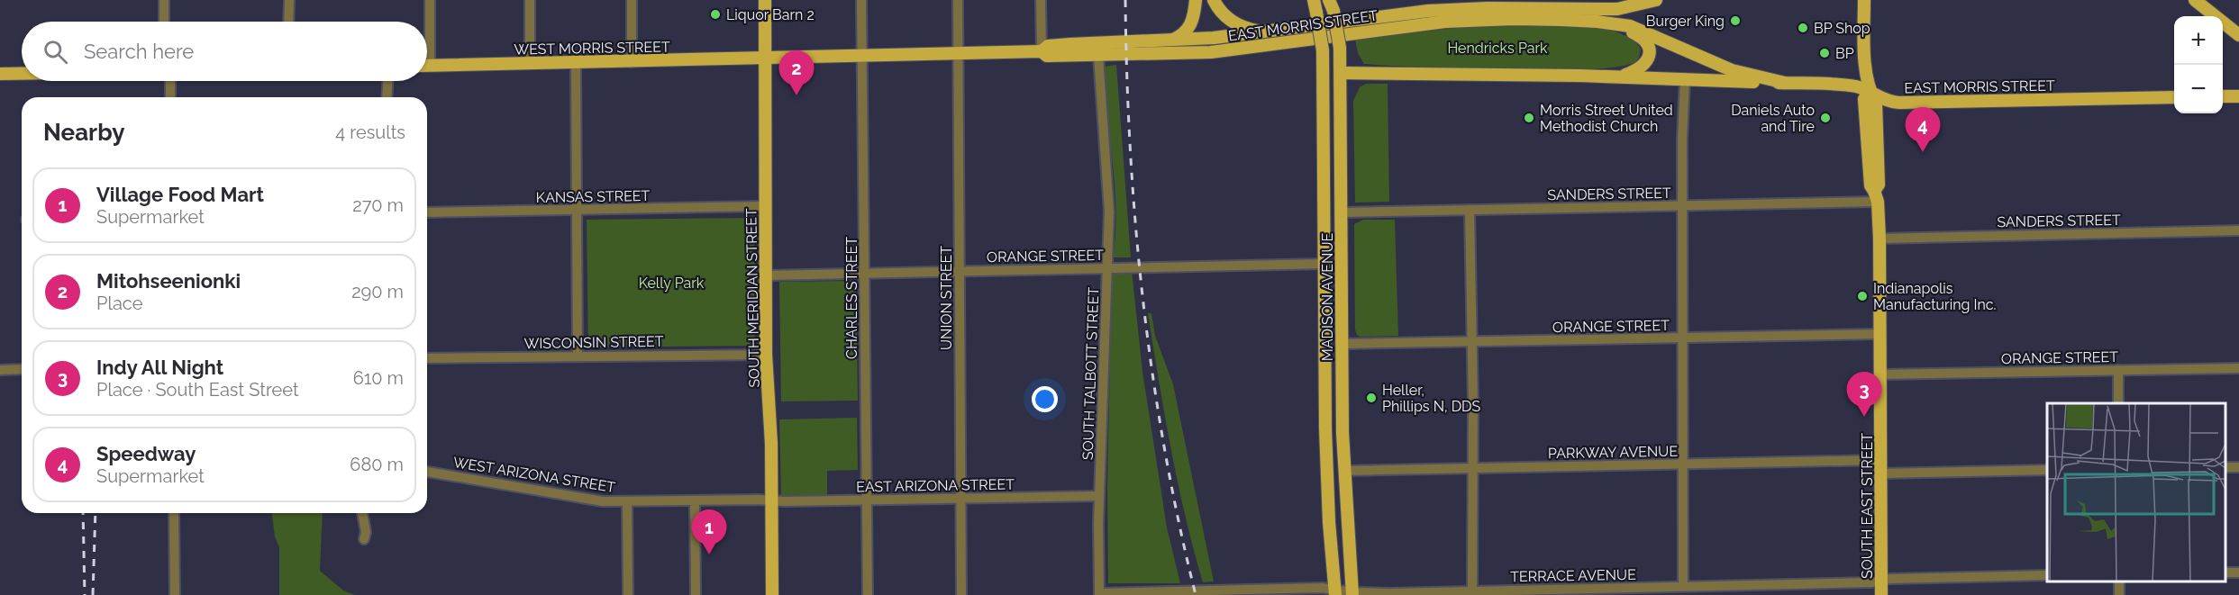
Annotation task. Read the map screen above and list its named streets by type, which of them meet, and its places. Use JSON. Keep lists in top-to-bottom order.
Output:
{
  "streets": {
    "main road": [
      "EAST MORRIS STREET",
      "WEST MORRIS STREET",
      "MADISON AVENUE",
      "SOUTH MERIDIAN STREET",
      "SOUTH EAST STREET"
    ],
    "street": [
      "SANDERS STREET",
      "KANSAS STREET",
      "ORANGE STREET",
      "CHARLES STREET",
      "UNION STREET",
      "WISCONSIN STREET",
      "SOUTH TALBOTT STREET",
      "PARKWAY AVENUE",
      "WEST ARIZONA STREET",
      "EAST ARIZONA STREET",
      "TERRACE AVENUE"
    ]
  },
  "crossings": [
    ["EAST MORRIS STREET", "WEST MORRIS STREET"],
    ["EAST MORRIS STREET", "MADISON AVENUE"],
    ["EAST MORRIS STREET", "SOUTH MERIDIAN STREET"],
    ["EAST MORRIS STREET", "CHARLES STREET"],
    ["EAST MORRIS STREET", "UNION STREET"],
    ["EAST MORRIS STREET", "SOUTH TALBOTT STREET"],
    ["EAST MORRIS STREET", "SOUTH EAST STREET"],
    ["WEST MORRIS STREET", "SOUTH MERIDIAN STREET"],
    ["SANDERS STREET", "MADISON AVENUE"],
    ["SANDERS STREET", "SOUTH EAST STREET"],
    ["KANSAS STREET", "SOUTH MERIDIAN STREET"],
    ["ORANGE STREET", "MADISON AVENUE"],
    ["ORANGE STREET", "SOUTH MERIDIAN STREET"],
    ["ORANGE STREET", "CHARLES STREET"],
    ["ORANGE STREET", "UNION STREET"],
    ["ORANGE STREET", "SOUTH TALBOTT STREET"],
    ["ORANGE STREET", "SOUTH EAST STREET"],
    ["MADISON AVENUE", "PARKWAY AVENUE"],
    ["MADISON AVENUE", "TERRACE AVENUE"],
    ["SOUTH MERIDIAN STREET", "WISCONSIN STREET"],
    ["SOUTH MERIDIAN STREET", "WEST ARIZONA STREET"],
    ["SOUTH MERIDIAN STREET", "EAST ARIZONA STREET"],
    ["CHARLES STREET", "EAST ARIZONA STREET"],
    ["UNION STREET", "EAST ARIZONA STREET"],
    ["SOUTH TALBOTT STREET", "EAST ARIZONA STREET"],
    ["SOUTH TALBOTT STREET", "TERRACE AVENUE"],
    ["PARKWAY AVENUE", "SOUTH EAST STREET"],
    ["WEST ARIZONA STREET", "EAST ARIZONA STREET"],
    ["SOUTH EAST STREET", "TERRACE AVENUE"]
  ],
  "parks": ["Hendricks Park", "Kelly Park"],
  "places": [
    "Liquor Barn 2",
    "Burger King",
    "BP Shop",
    "BP",
    "Morris Street United Methodist Church",
    "Daniels Auto and Tire",
    "Indianapolis Manufacturing Inc.",
    "Heller, Phillips N, DDS"
  ],
  "page": {
    "map_buttons": ["+", "−"],
    "search": "Search here",
    "pins": [
      "2",
      "4",
      "3",
      "1"
    ],
    "heading": ["Nearby", "4 results"],
    "list": [
      {
        "mark": "1",
        "name": "Village Food Mart",
        "note": "Supermarket",
        "value": "270 m"
      },
      {
        "mark": "2",
        "name": "Mitohseenionki",
        "note": "Place",
        "value": "290 m"
      },
      {
        "mark": "3",
        "name": "Indy All Night",
        "note": "Place · South East Street",
        "value": "610 m"
      },
      {
        "mark": "4",
        "name": "Speedway",
        "note": "Supermarket",
        "value": "680 m"
      }
    ]
  }
}
